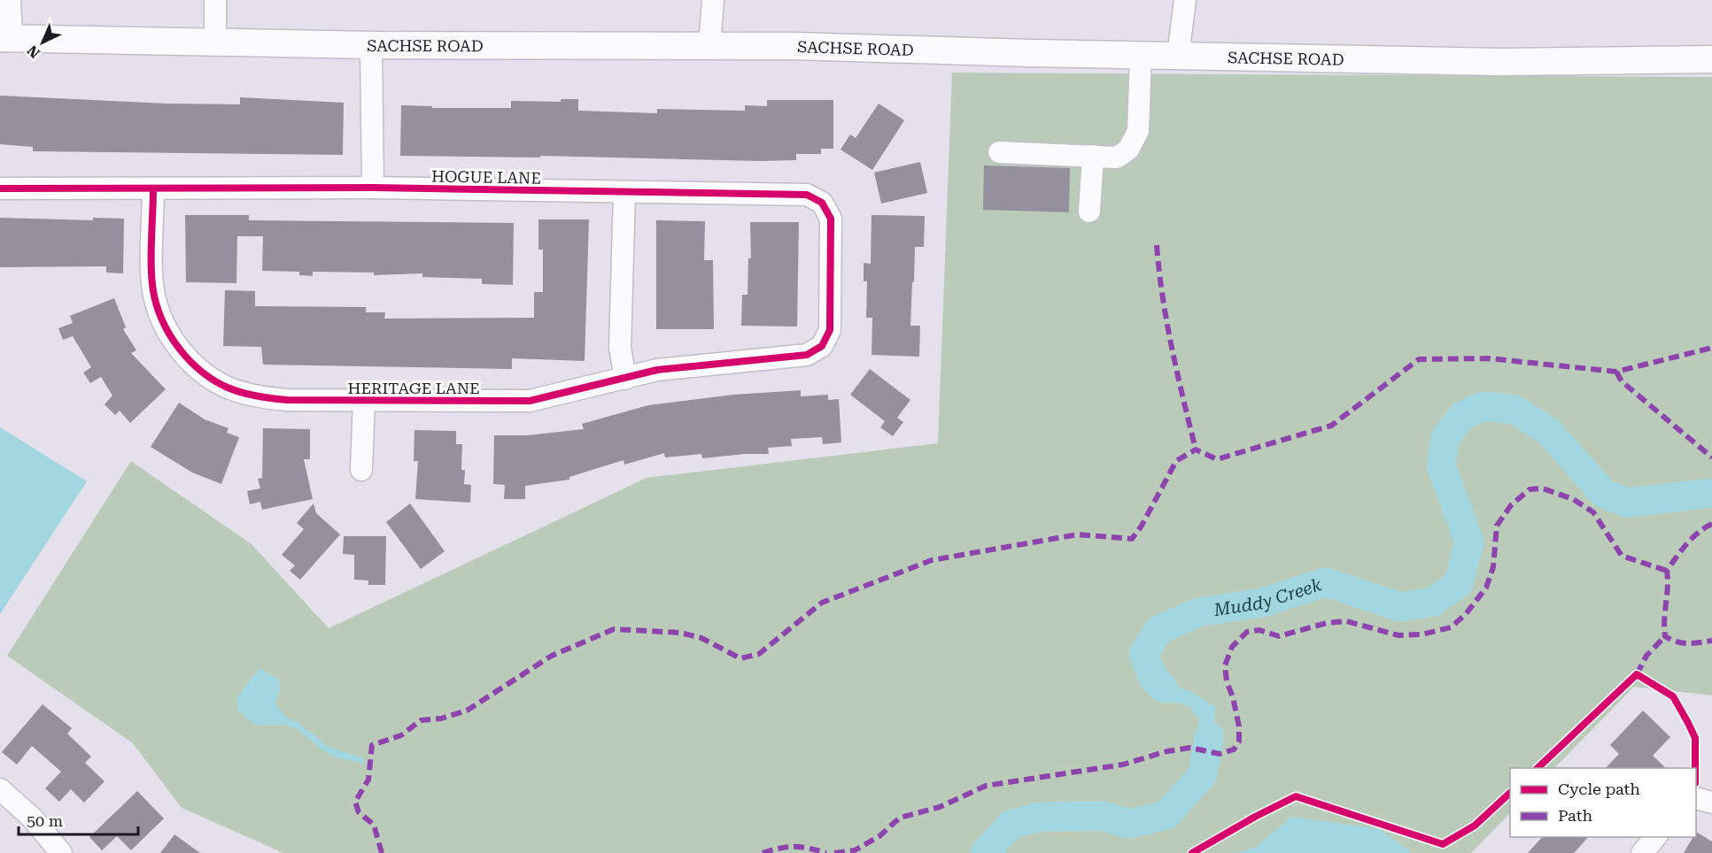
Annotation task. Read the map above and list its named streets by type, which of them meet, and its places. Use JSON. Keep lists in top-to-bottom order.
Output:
{
  "streets": {
    "main road": ["SACHSE ROAD"],
    "street": ["HOGUE LANE", "HERITAGE LANE"]
  },
  "crossings": [
    ["HOGUE LANE", "HERITAGE LANE"]
  ],
  "water": ["Muddy Creek"],
  "legend": ["Cycle path", "Path"],
  "scale_bar": "50 m",
  "north": "bottom left"
}
